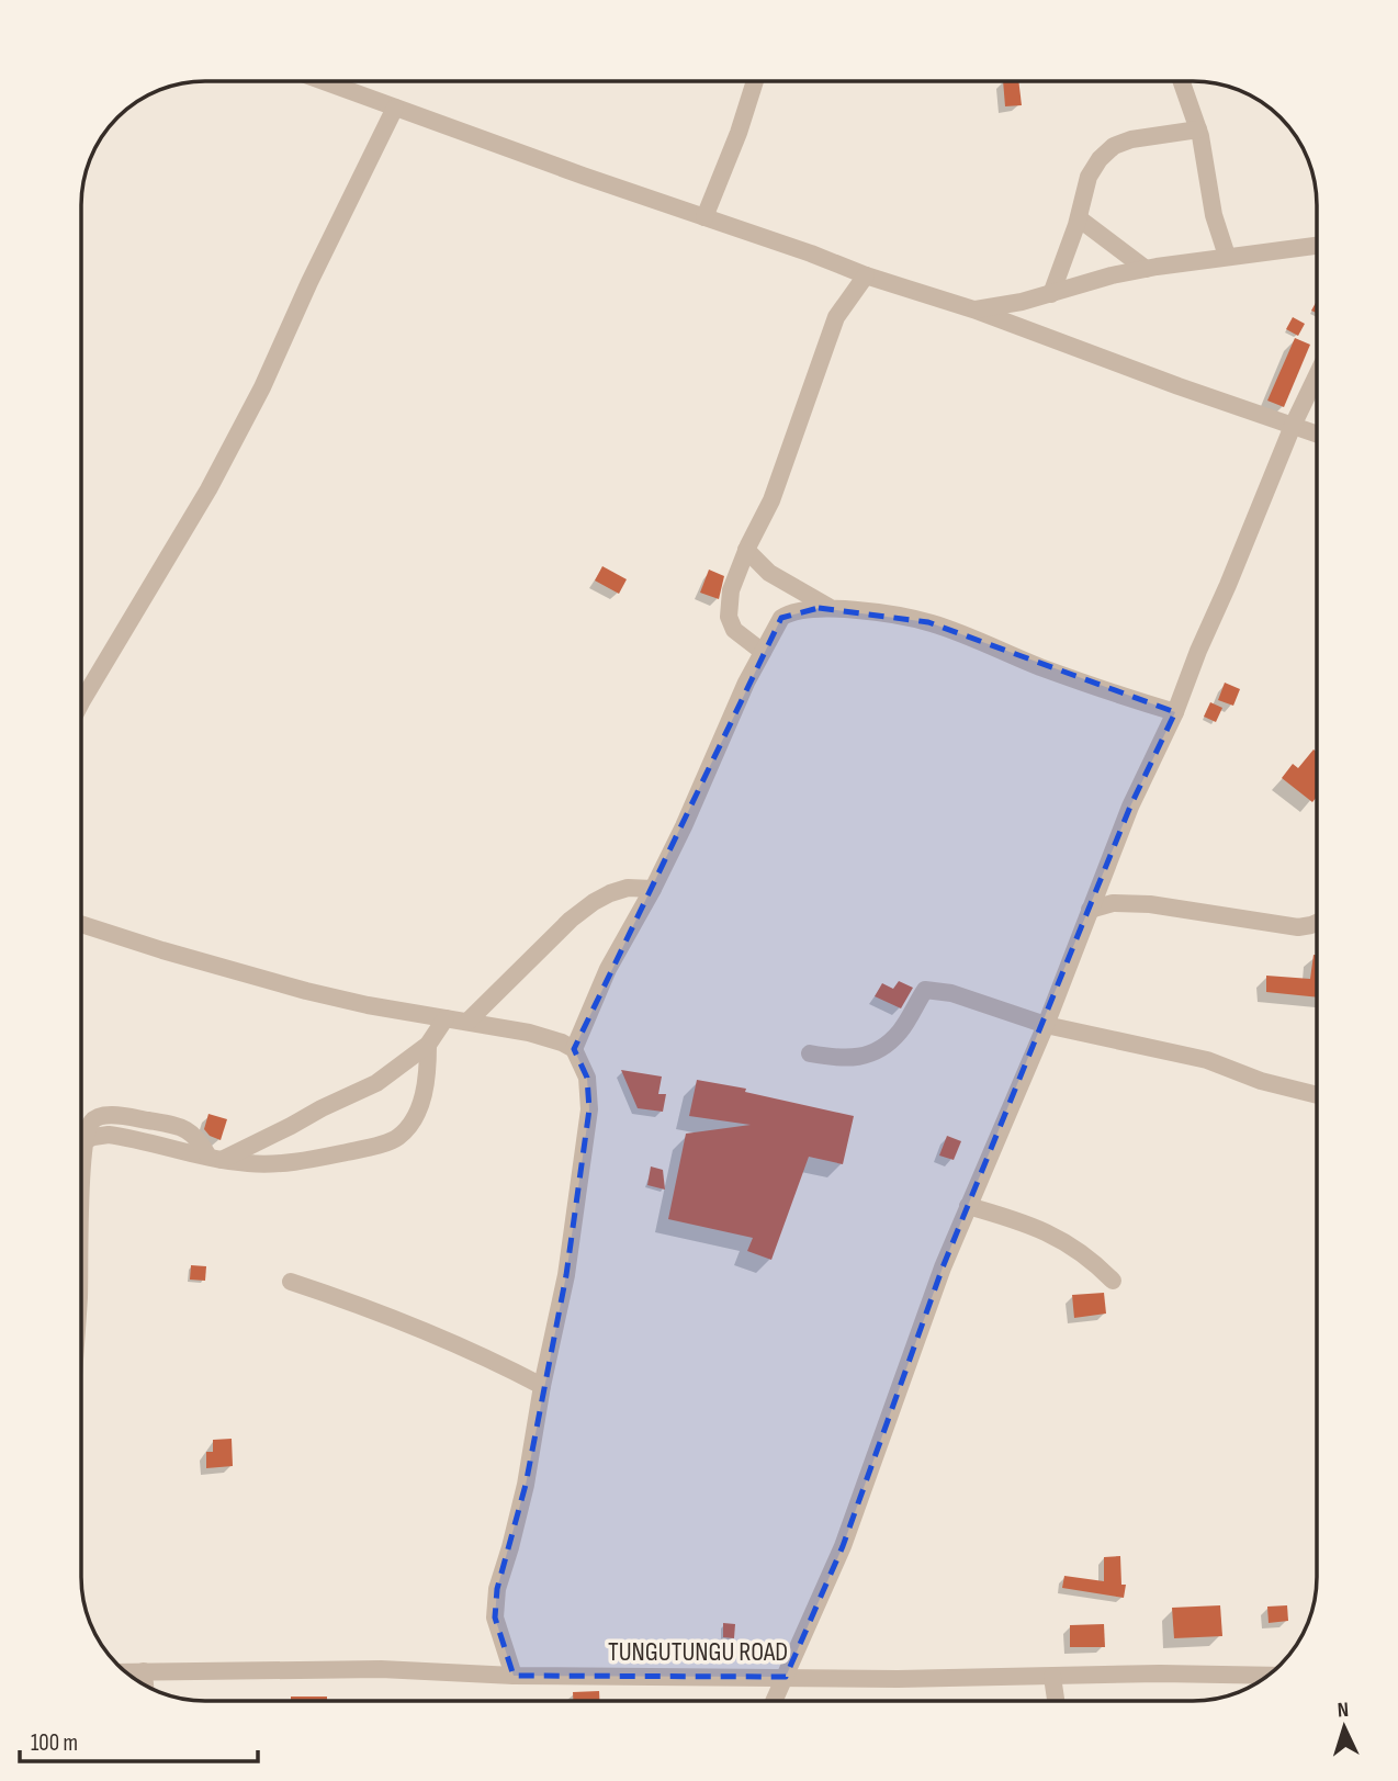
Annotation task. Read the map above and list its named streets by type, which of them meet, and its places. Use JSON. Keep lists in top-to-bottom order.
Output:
{
  "streets": {
    "street": ["TUNGUTUNGU ROAD"]
  },
  "scale_bar": "100 m",
  "north": "top"
}
